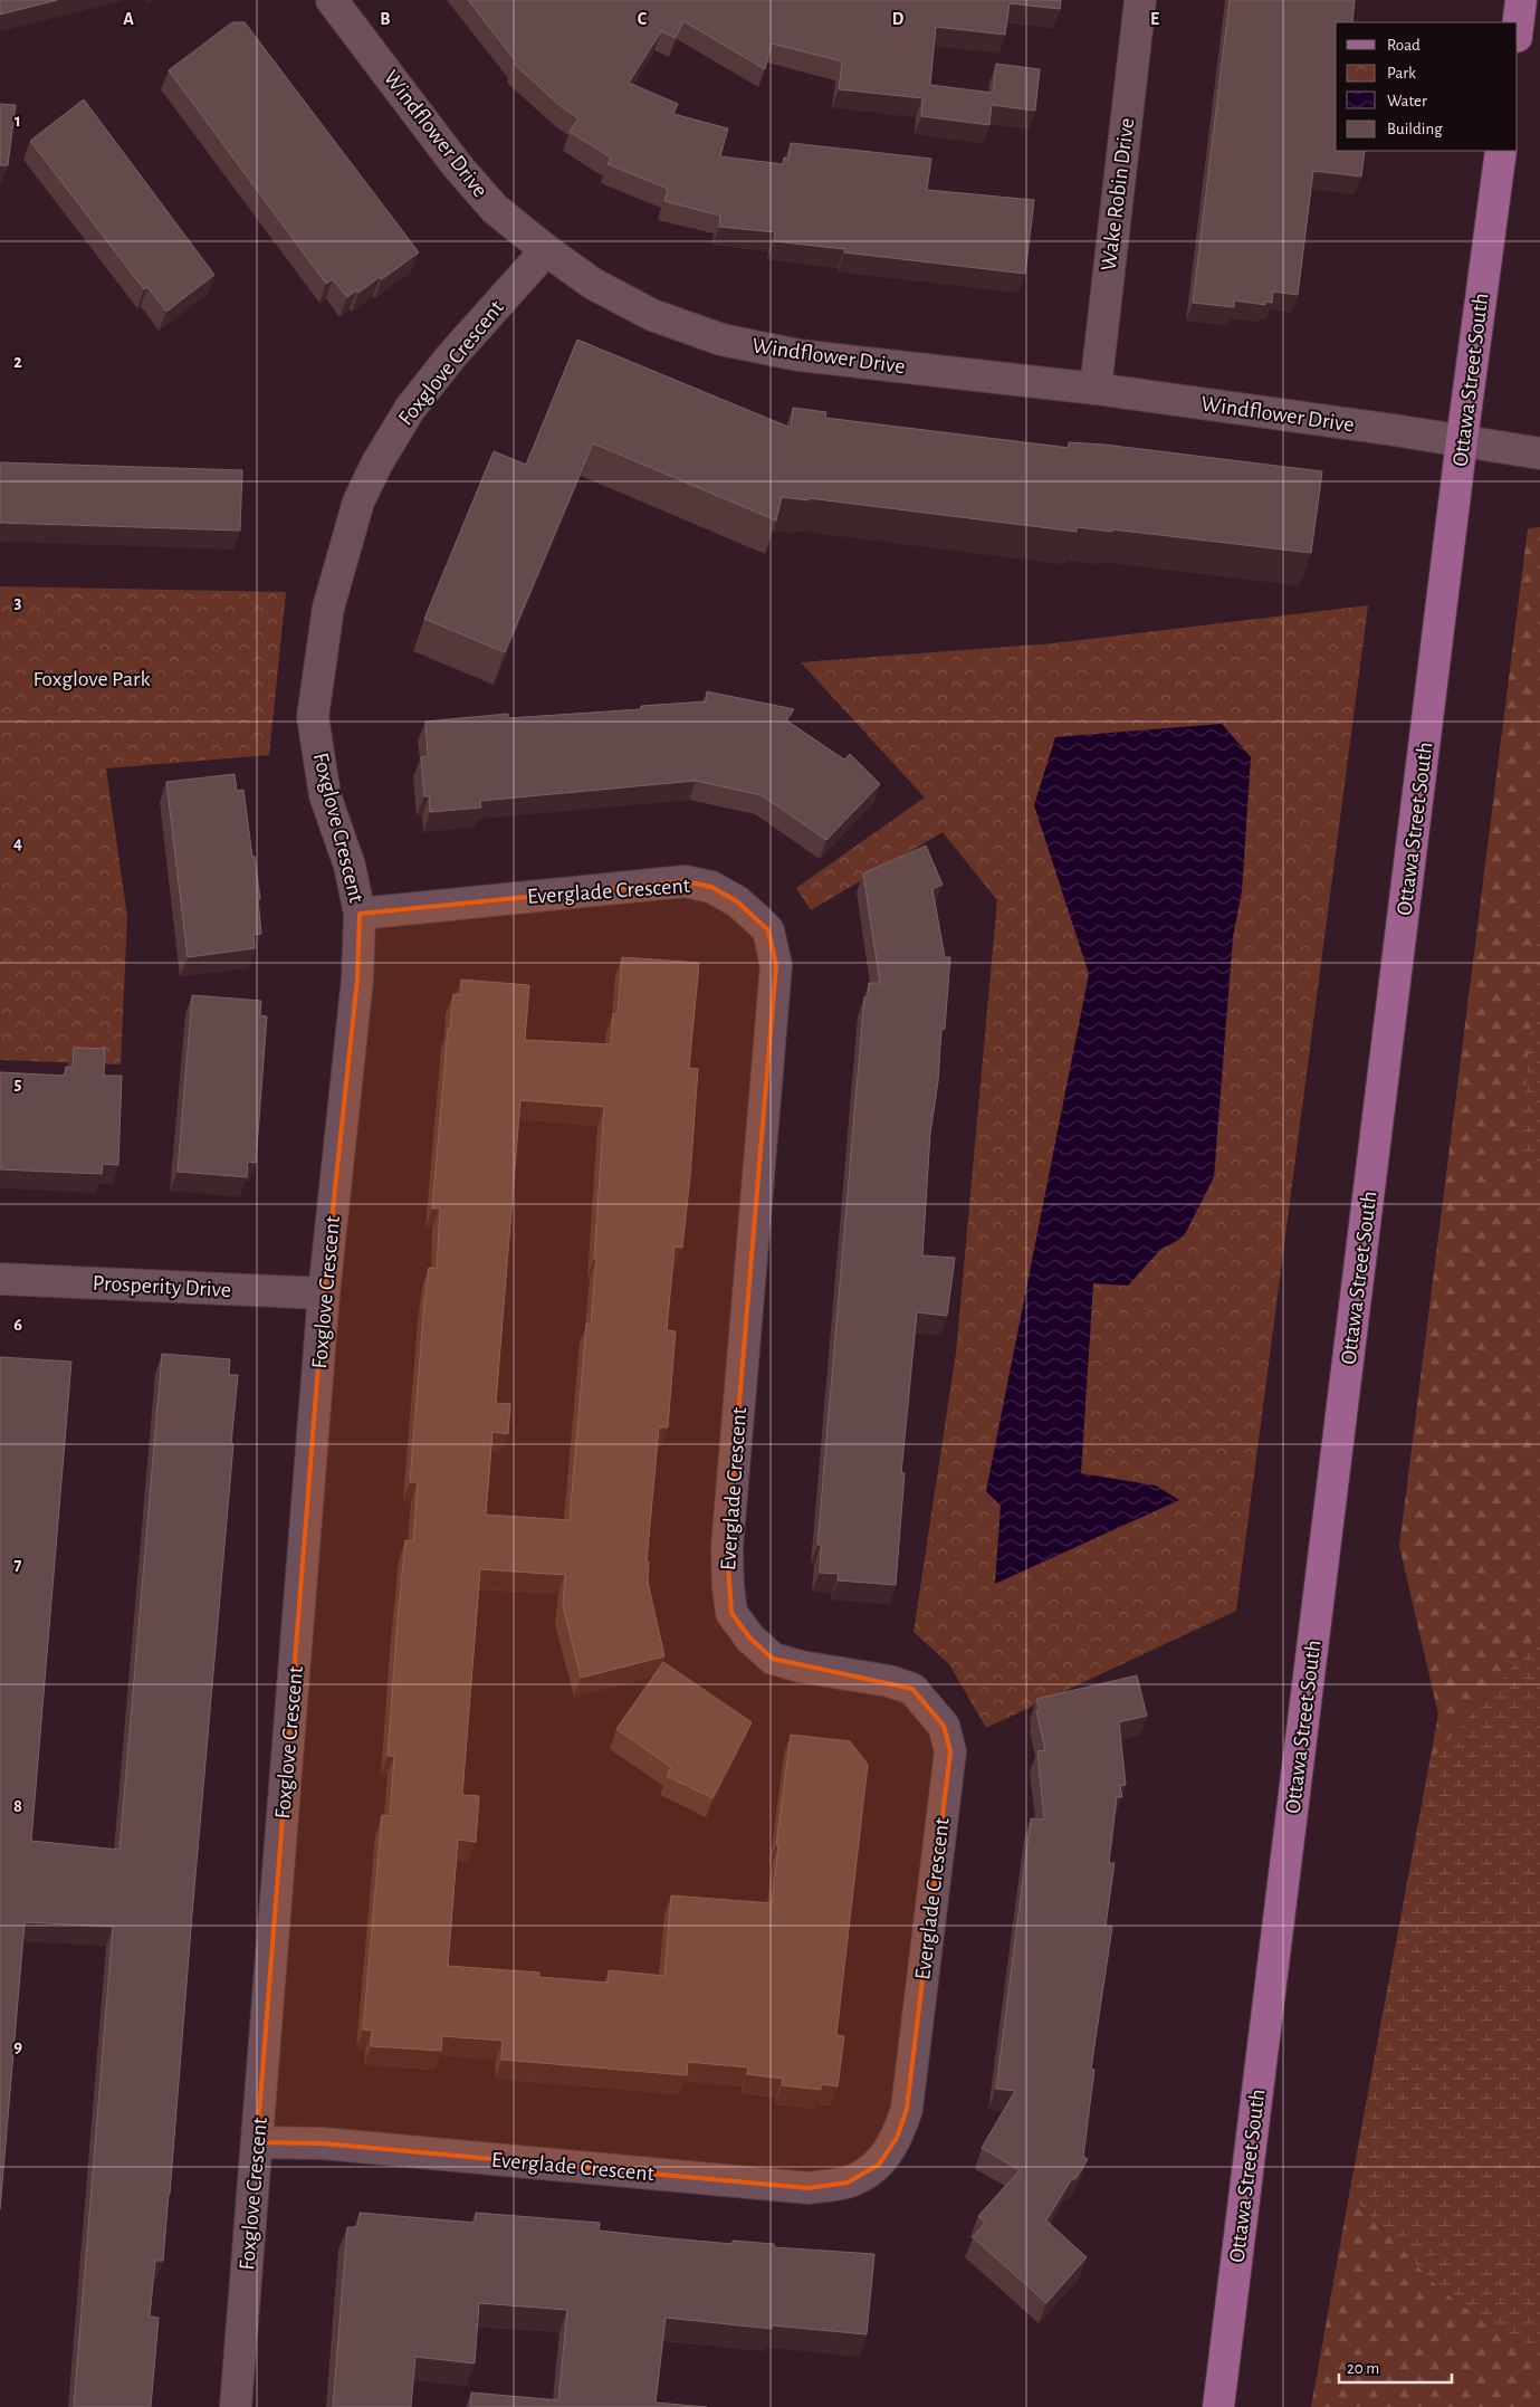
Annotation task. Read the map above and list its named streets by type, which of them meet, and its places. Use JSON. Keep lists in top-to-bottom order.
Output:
{
  "streets": {
    "main road": ["Ottawa Street South"],
    "street": [
      "Windflower Drive",
      "Wake Robin Drive",
      "Foxglove Crescent",
      "Everglade Crescent",
      "Prosperity Drive"
    ]
  },
  "crossings": [
    ["Windflower Drive", "Wake Robin Drive"],
    ["Windflower Drive", "Foxglove Crescent"],
    ["Windflower Drive", "Ottawa Street South"],
    ["Foxglove Crescent", "Everglade Crescent"],
    ["Foxglove Crescent", "Prosperity Drive"]
  ],
  "parks": ["Foxglove Park"],
  "legend": [
    "Road",
    "Park",
    "Water",
    "Building"
  ],
  "scale_bar": "20 m",
  "grid": {
    "columns": [
      "A",
      "B",
      "C",
      "D",
      "E"
    ],
    "rows": [
      "1",
      "2",
      "3",
      "4",
      "5",
      "6",
      "7",
      "8",
      "9"
    ]
  }
}
